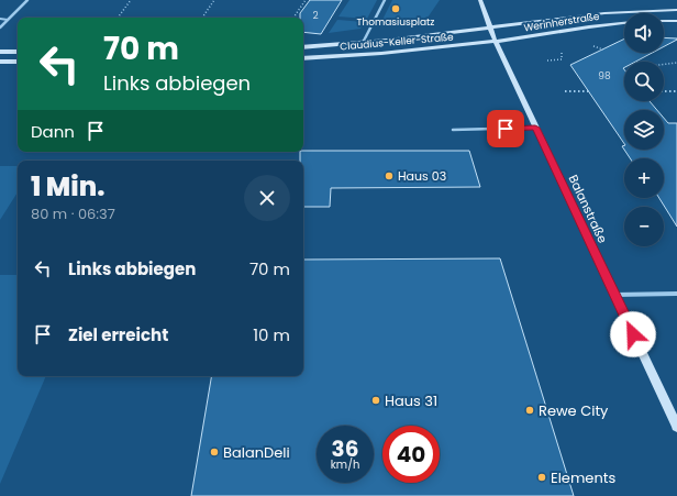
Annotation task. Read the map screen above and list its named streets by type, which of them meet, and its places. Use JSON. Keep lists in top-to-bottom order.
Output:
{
  "streets": {
    "main road": ["Werinherstraße", "Claudius-Keller-Straße", "Balanstraße"]
  },
  "crossings": [
    ["Werinherstraße", "Claudius-Keller-Straße"],
    ["Werinherstraße", "Balanstraße"],
    ["Claudius-Keller-Straße", "Balanstraße"]
  ],
  "places": [
    "Thomasiusplatz",
    "Haus 03",
    "Haus 31",
    "Rewe City",
    "BalanDeli",
    "Elements"
  ],
  "house_numbers": ["2", "98"],
  "page": {
    "map_buttons": ["+", "−"],
    "turn": ["70 m", "Links abbiegen"],
    "then": "Dann",
    "heading": ["1 Min.", "80 m · 06:37"],
    "list": [
      {
        "name": "Links abbiegen",
        "value": "70 m"
      },
      {
        "name": "Ziel erreicht",
        "value": "10 m"
      }
    ],
    "speed": "36 km/h",
    "limit": "40"
  }
}
